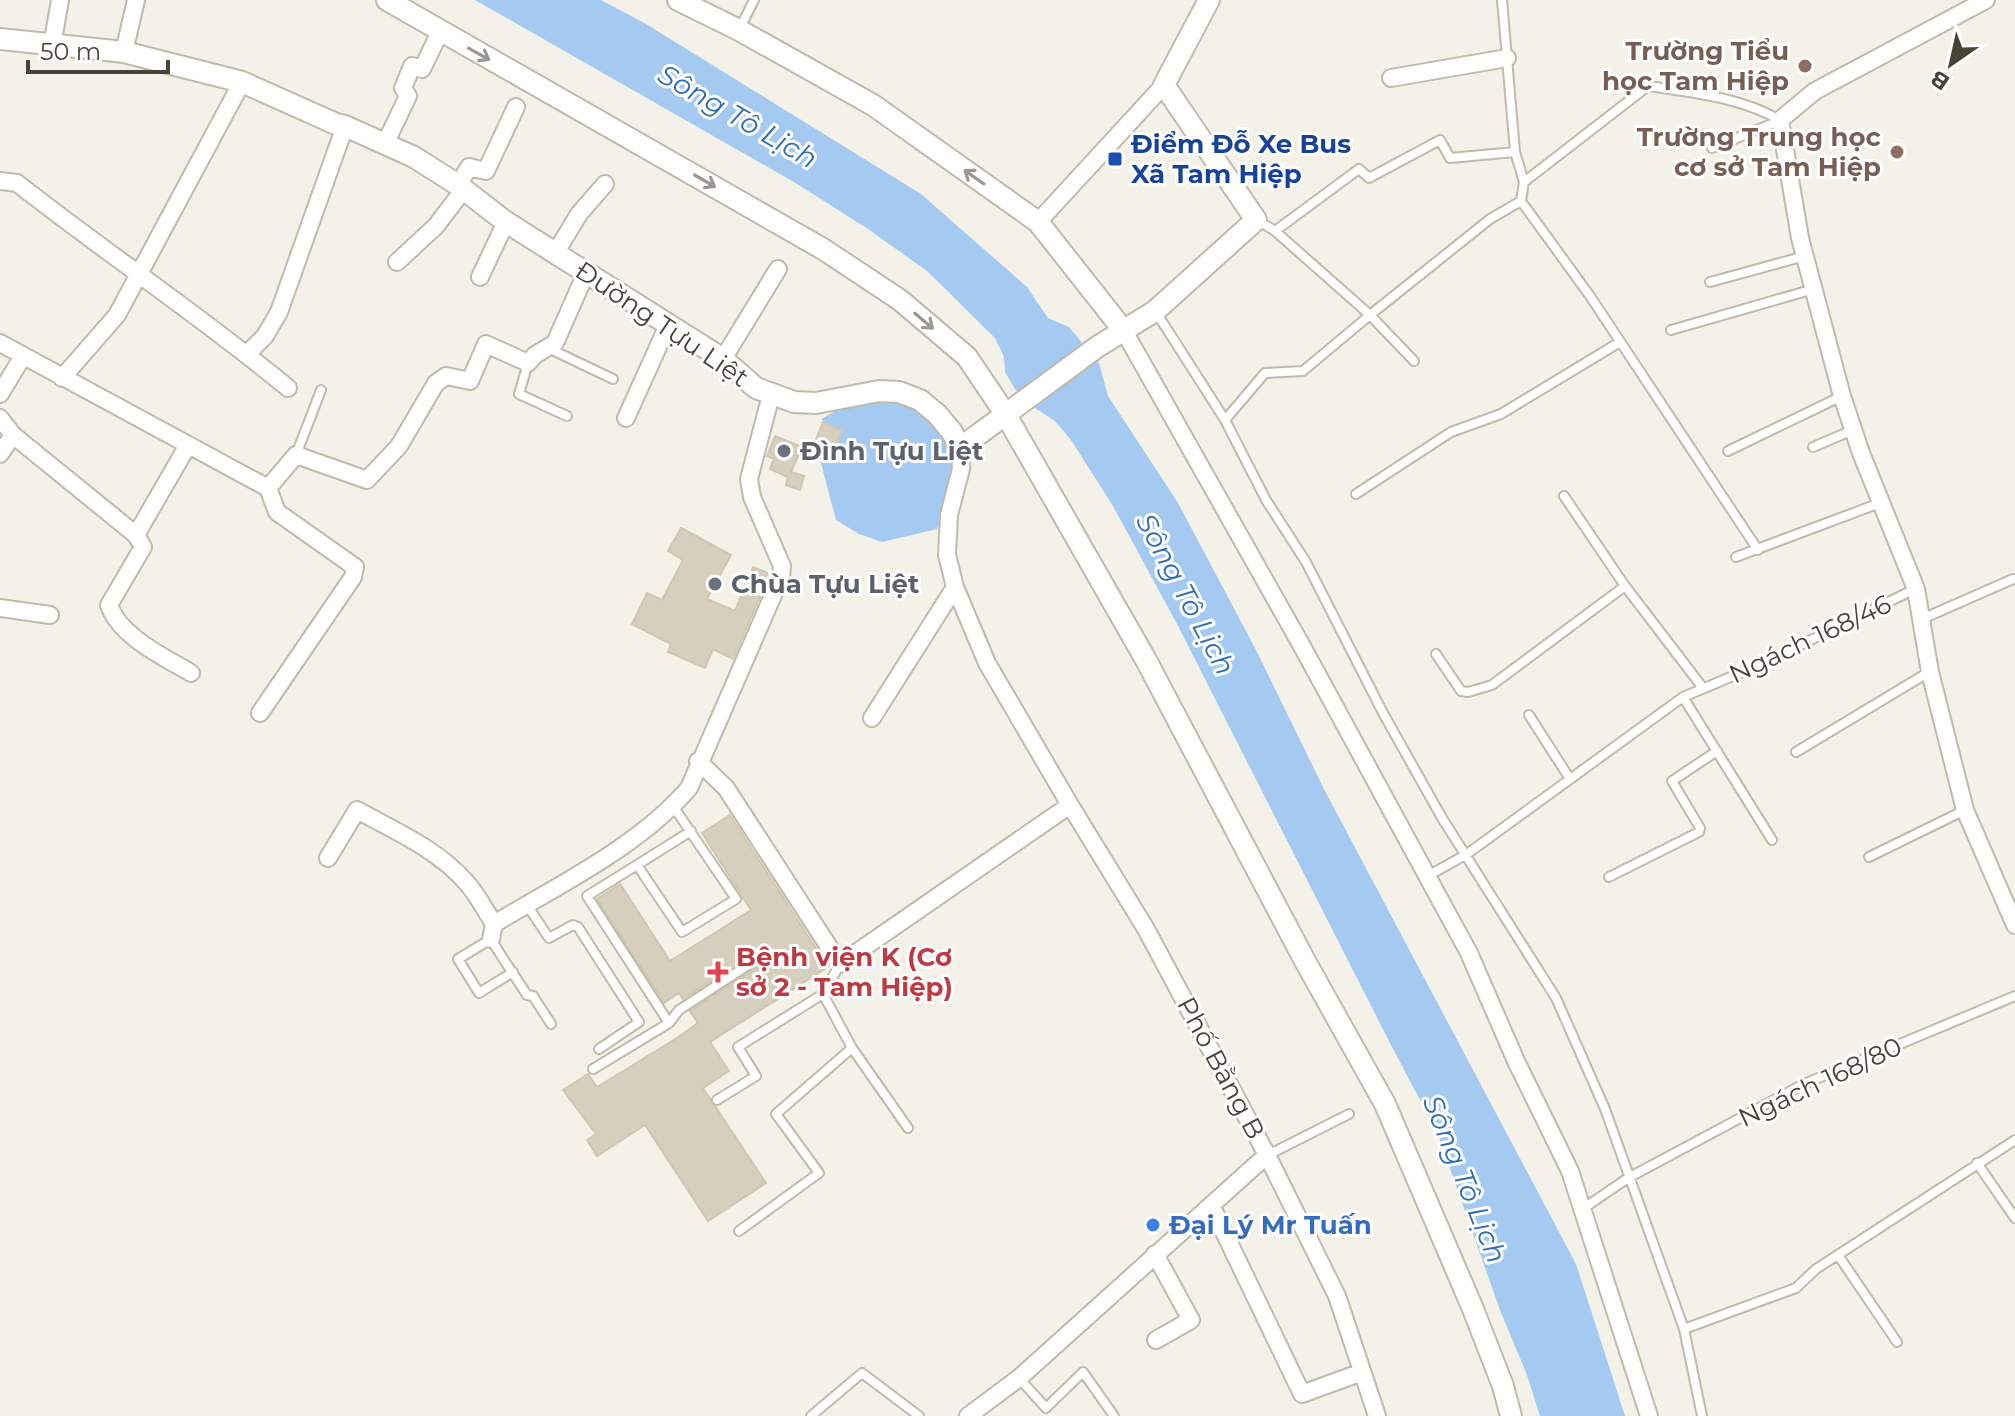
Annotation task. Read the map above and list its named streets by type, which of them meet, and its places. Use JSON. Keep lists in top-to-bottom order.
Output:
{
  "streets": {
    "street": ["Đường Tựu Liệt", "Phố Bằng B"],
    "lane": ["Ngách 168/46", "Ngách 168/80"]
  },
  "water": ["Sông Tô Lịch"],
  "places": {
    "other": [
      "Trường Tiểu học Tam Hiệp",
      "Trường Trung học cơ sở Tam Hiệp",
      "Đình Tựu Liệt",
      "Chùa Tựu Liệt",
      "Đại Lý Mr Tuấn"
    ],
    "transit": ["Điểm Đỗ Xe Bus Xã Tam Hiệp"],
    "health": ["Bệnh viện K (Cơ sở 2 - Tam Hiệp)"]
  },
  "scale_bar": "50 m",
  "north": "bottom left"
}
